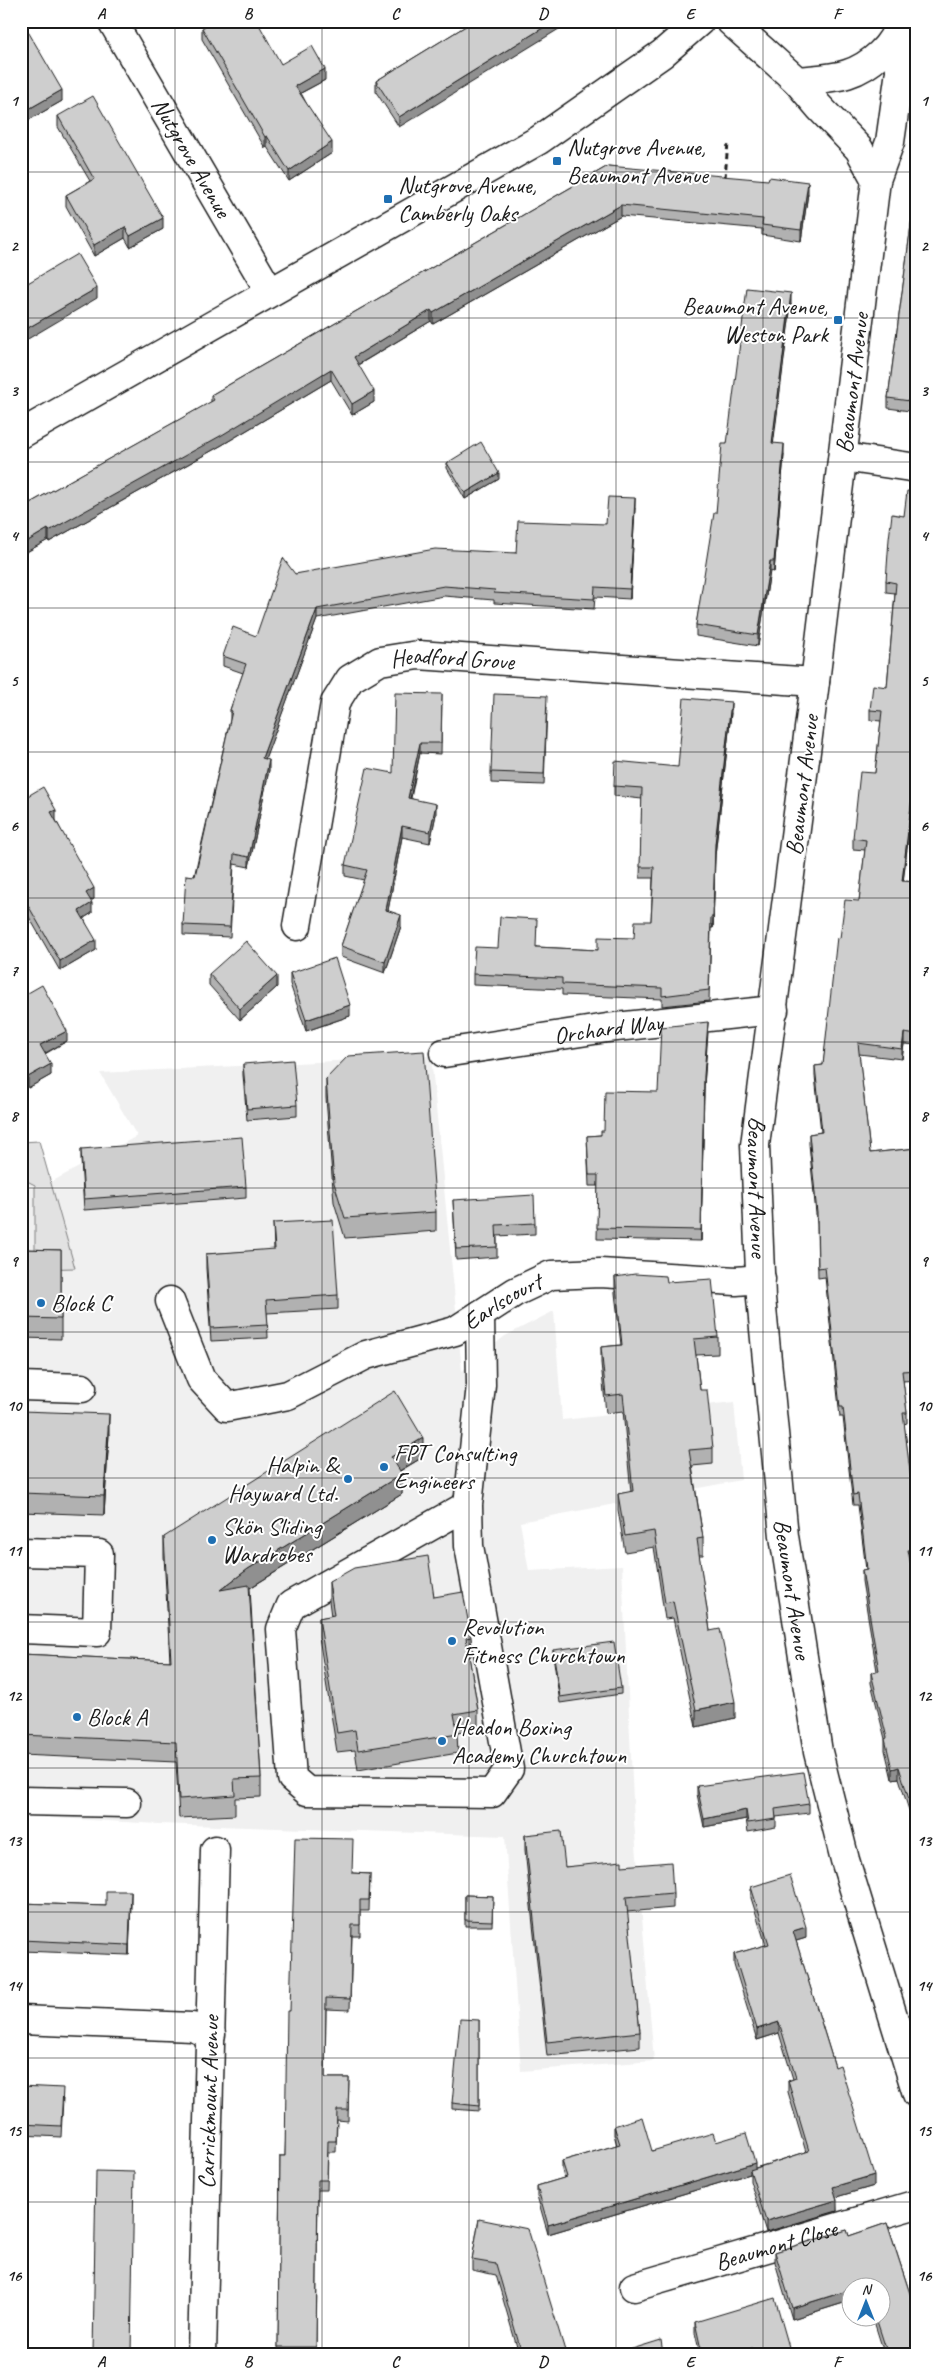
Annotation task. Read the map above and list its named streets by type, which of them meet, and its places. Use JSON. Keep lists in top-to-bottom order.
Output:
{
  "streets": {
    "street": [
      "Nutgrove Avenue",
      "Beaumont Avenue",
      "Headford Grove",
      "Orchard Way",
      "Earlscourt",
      "Carrickmount Avenue",
      "Beaumont Close"
    ]
  },
  "crossings": [
    ["Beaumont Avenue", "Headford Grove"],
    ["Beaumont Avenue", "Orchard Way"],
    ["Beaumont Avenue", "Earlscourt"]
  ],
  "places": {
    "transit": ["Nutgrove Avenue, Beaumont Avenue", "Nutgrove Avenue, Camberly Oaks", "Beaumont Avenue, Weston Park"],
    "other": [
      "Block C",
      "FPT Consulting Engineers",
      "Halpin & Hayward Ltd.",
      "Skön Sliding Wardrobes",
      "Revolution Fitness Churchtown",
      "Block A",
      "Headon Boxing Academy Churchtown"
    ]
  },
  "north": "top",
  "grid": {
    "columns": [
      "A",
      "B",
      "C",
      "D",
      "E",
      "F"
    ],
    "rows": [
      "1",
      "2",
      "3",
      "4",
      "5",
      "6",
      "7",
      "8",
      "9",
      "10",
      "11",
      "12",
      "13",
      "14",
      "15",
      "16"
    ]
  }
}
